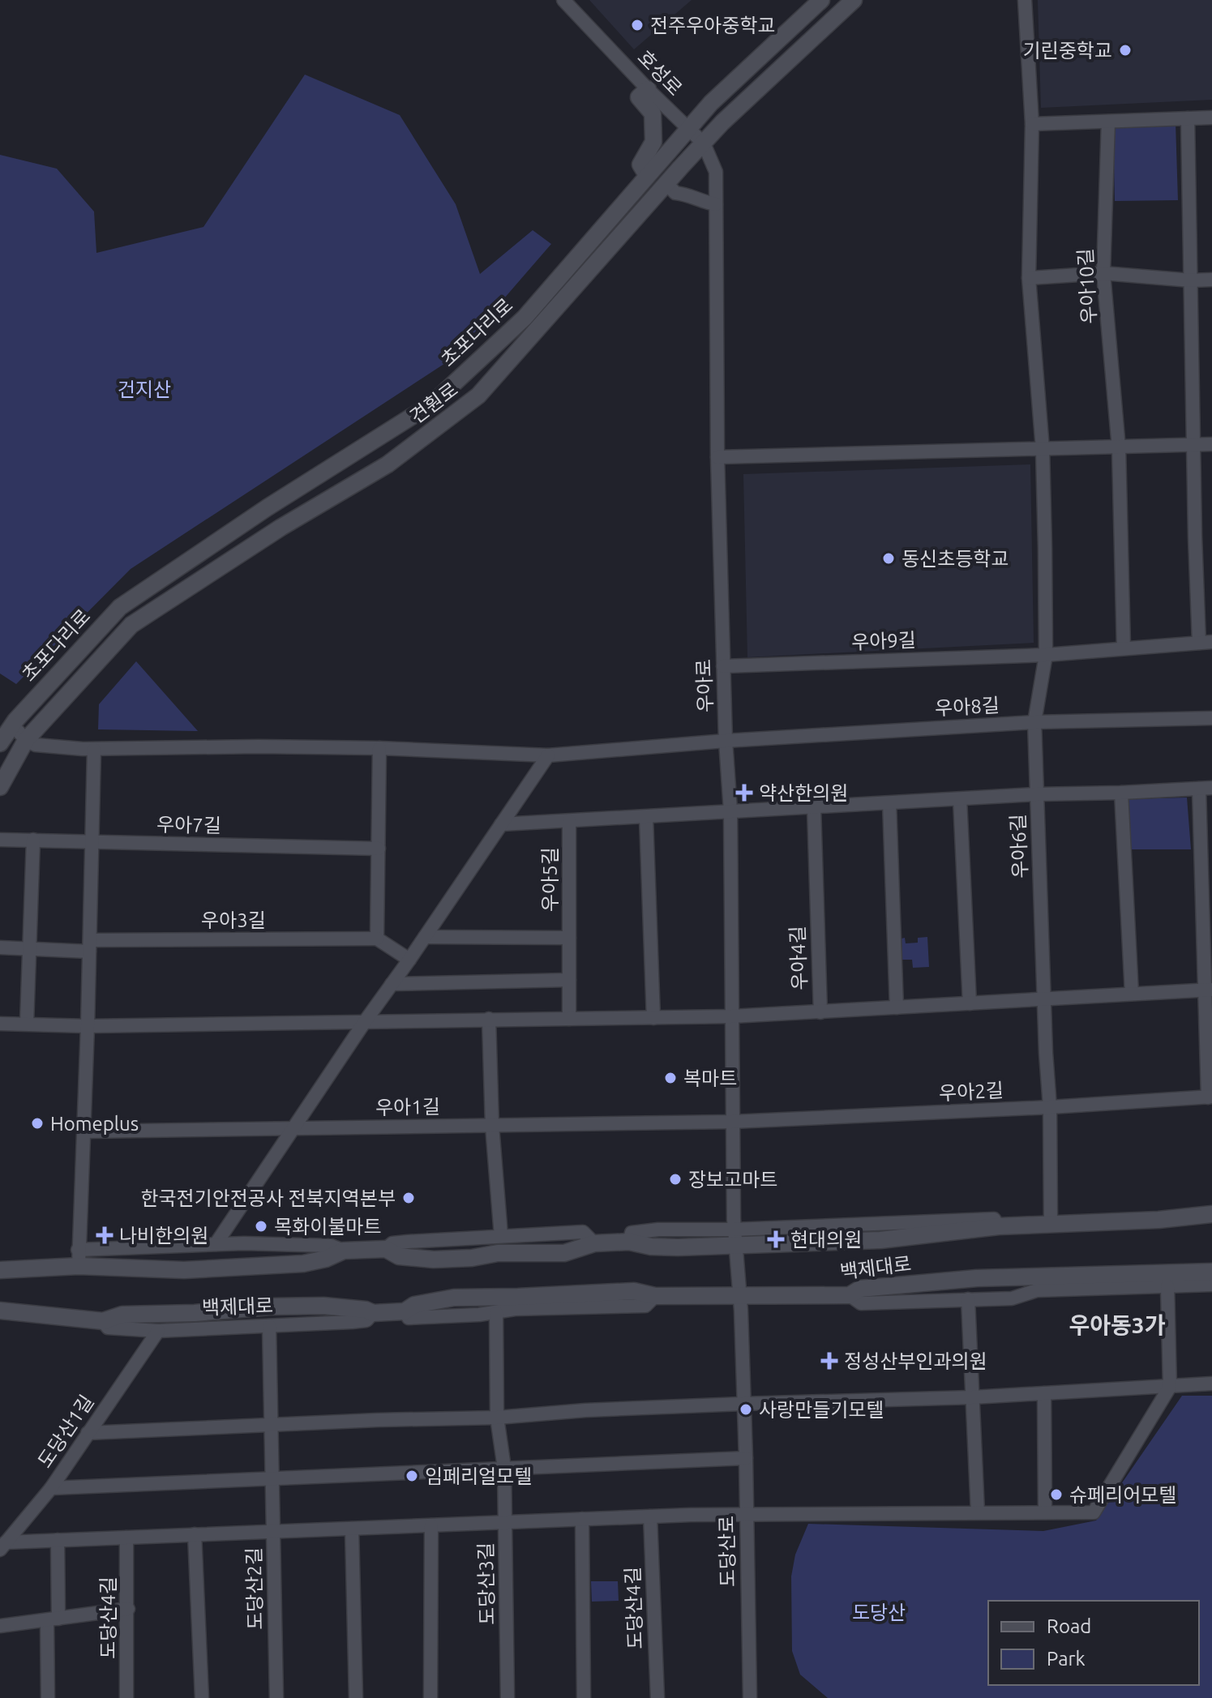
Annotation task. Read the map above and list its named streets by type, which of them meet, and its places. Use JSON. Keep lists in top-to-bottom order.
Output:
{
  "streets": {
    "street": [
      "호성로",
      "우아10길",
      "초포다리로",
      "견훤로",
      "우아9길",
      "우아로",
      "우아8길",
      "우아7길",
      "우아6길",
      "우아5길",
      "우아3길",
      "우아4길",
      "우아2길",
      "우아1길",
      "백제대로",
      "도당산1길",
      "도당산로",
      "도당산3길",
      "도당산2길",
      "도당산4길"
    ]
  },
  "crossings": [
    ["호성로", "초포다리로"],
    ["호성로", "견훤로"],
    ["호성로", "우아로"],
    ["우아10길", "우아9길"],
    ["견훤로", "우아로"],
    ["우아9길", "우아로"],
    ["우아로", "우아8길"],
    ["우아로", "우아6길"],
    ["우아로", "우아5길"],
    ["우아로", "우아4길"],
    ["우아로", "우아2길"],
    ["우아로", "우아1길"],
    ["우아로", "백제대로"],
    ["우아로", "도당산로"],
    ["우아6길", "우아5길"],
    ["우아6길", "우아4길"],
    ["우아2길", "우아1길"],
    ["백제대로", "도당산1길"],
    ["백제대로", "도당산로"],
    ["백제대로", "도당산3길"],
    ["백제대로", "도당산2길"]
  ],
  "districts": ["우아동3가"],
  "parks": ["건지산", "도당산"],
  "places": {
    "other": [
      "전주우아중학교",
      "기린중학교",
      "동신초등학교",
      "복마트",
      "Homeplus",
      "장보고마트",
      "한국전기안전공사 전북지역본부",
      "목화이불마트",
      "사랑만들기모텔",
      "임페리얼모텔",
      "슈페리어모텔"
    ],
    "health": [
      "약산한의원",
      "나비한의원",
      "현대의원",
      "정성산부인과의원"
    ]
  },
  "legend": ["Road", "Park"]
}
